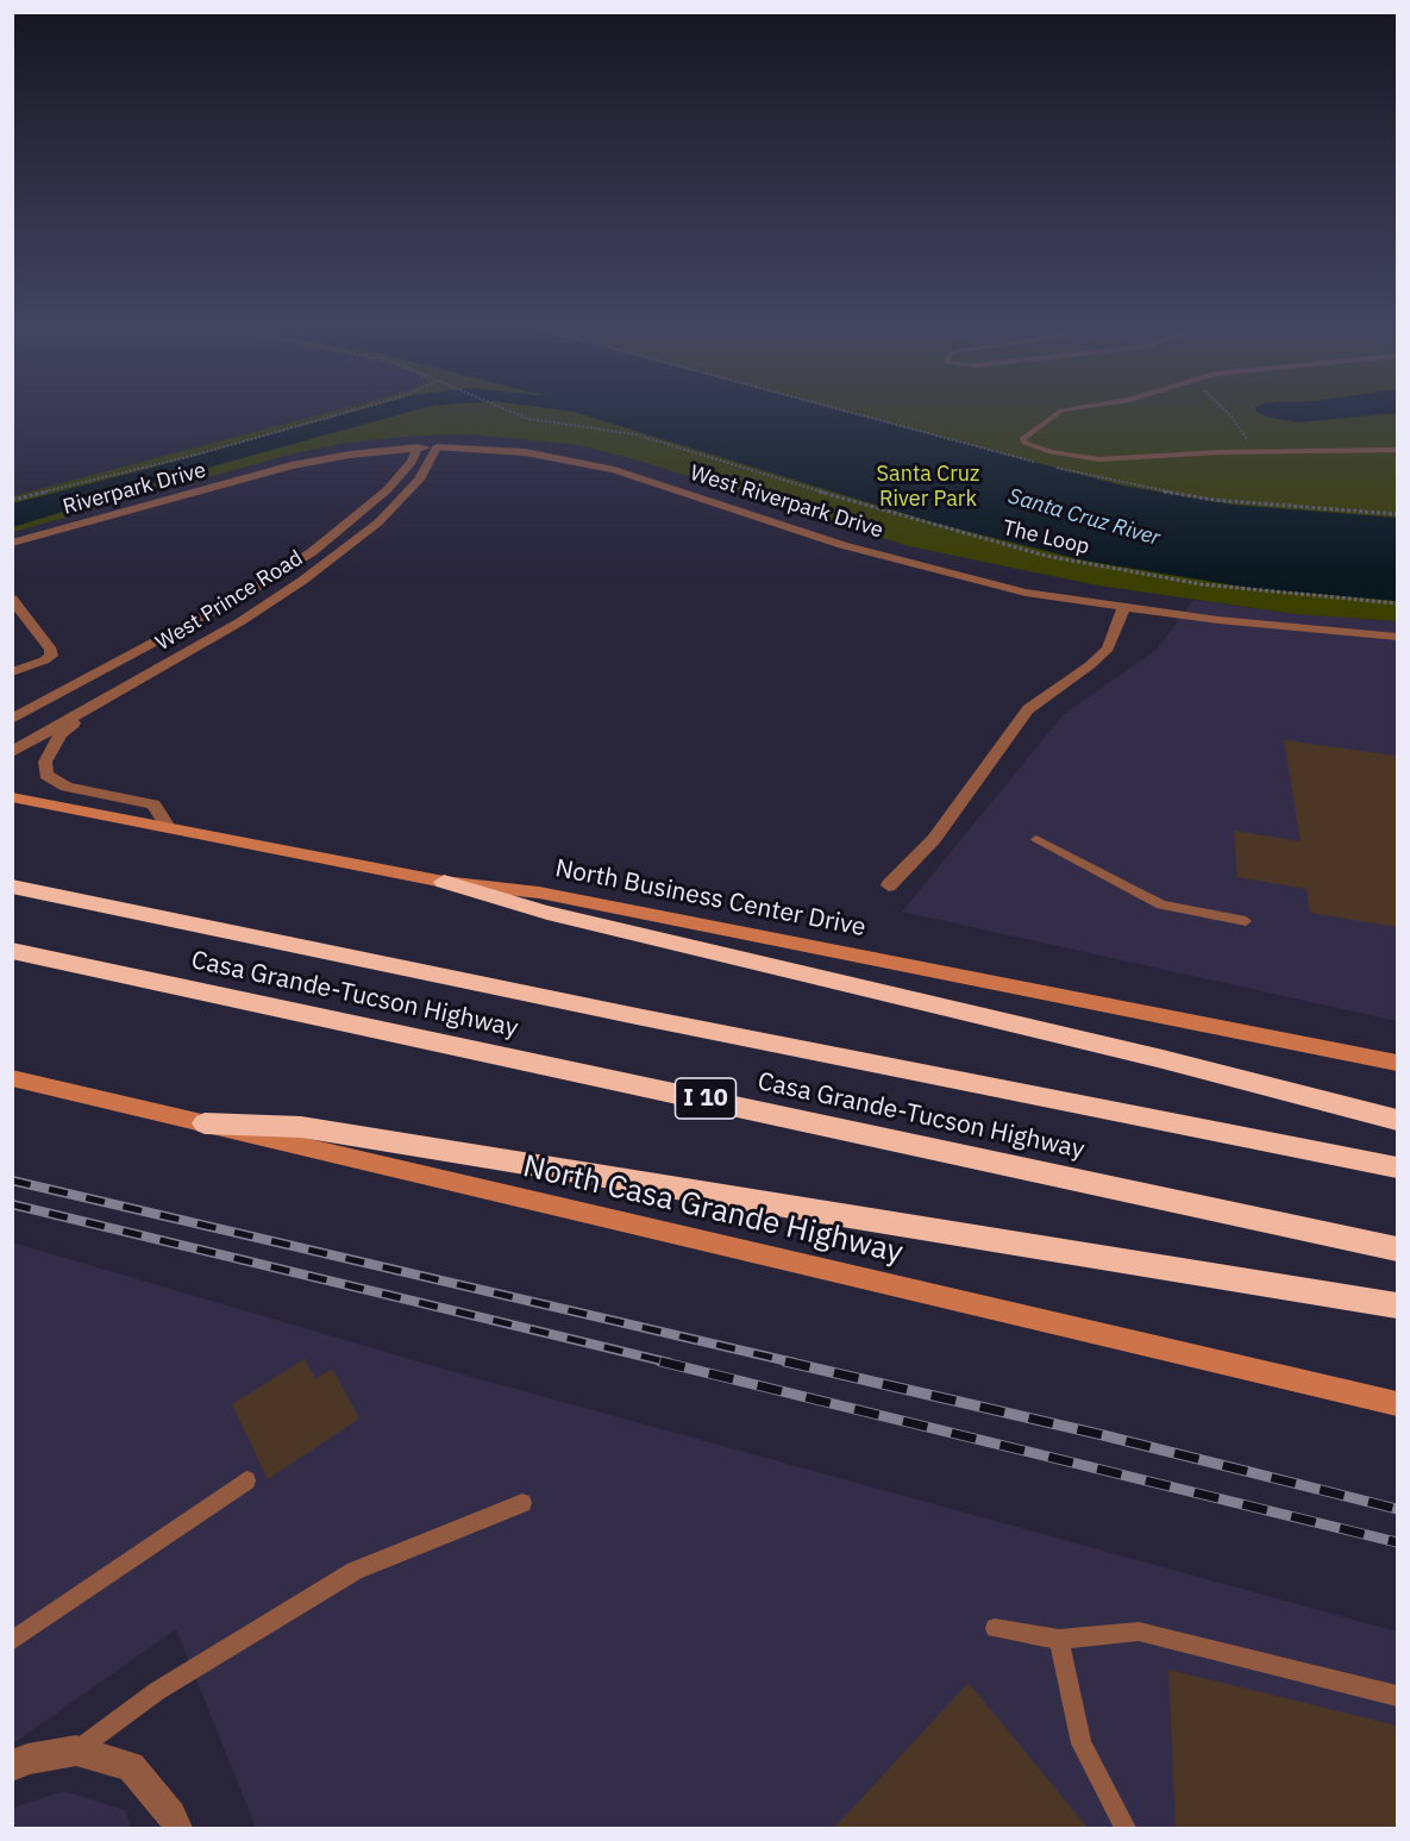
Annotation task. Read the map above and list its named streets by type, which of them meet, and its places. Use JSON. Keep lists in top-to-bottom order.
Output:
{
  "streets": {
    "highway": ["Casa Grande-Tucson Highway", "I 10"],
    "main road": ["North Business Center Drive", "North Casa Grande Highway"],
    "street": ["Riverpark Drive", "West Riverpark Drive", "West Prince Road"],
    "path": ["The Loop"]
  },
  "crossings": [
    ["Riverpark Drive", "West Riverpark Drive"],
    ["Riverpark Drive", "West Prince Road"],
    ["West Riverpark Drive", "West Prince Road"]
  ],
  "water": ["Santa Cruz River"],
  "parks": ["Santa Cruz River Park"]
}
